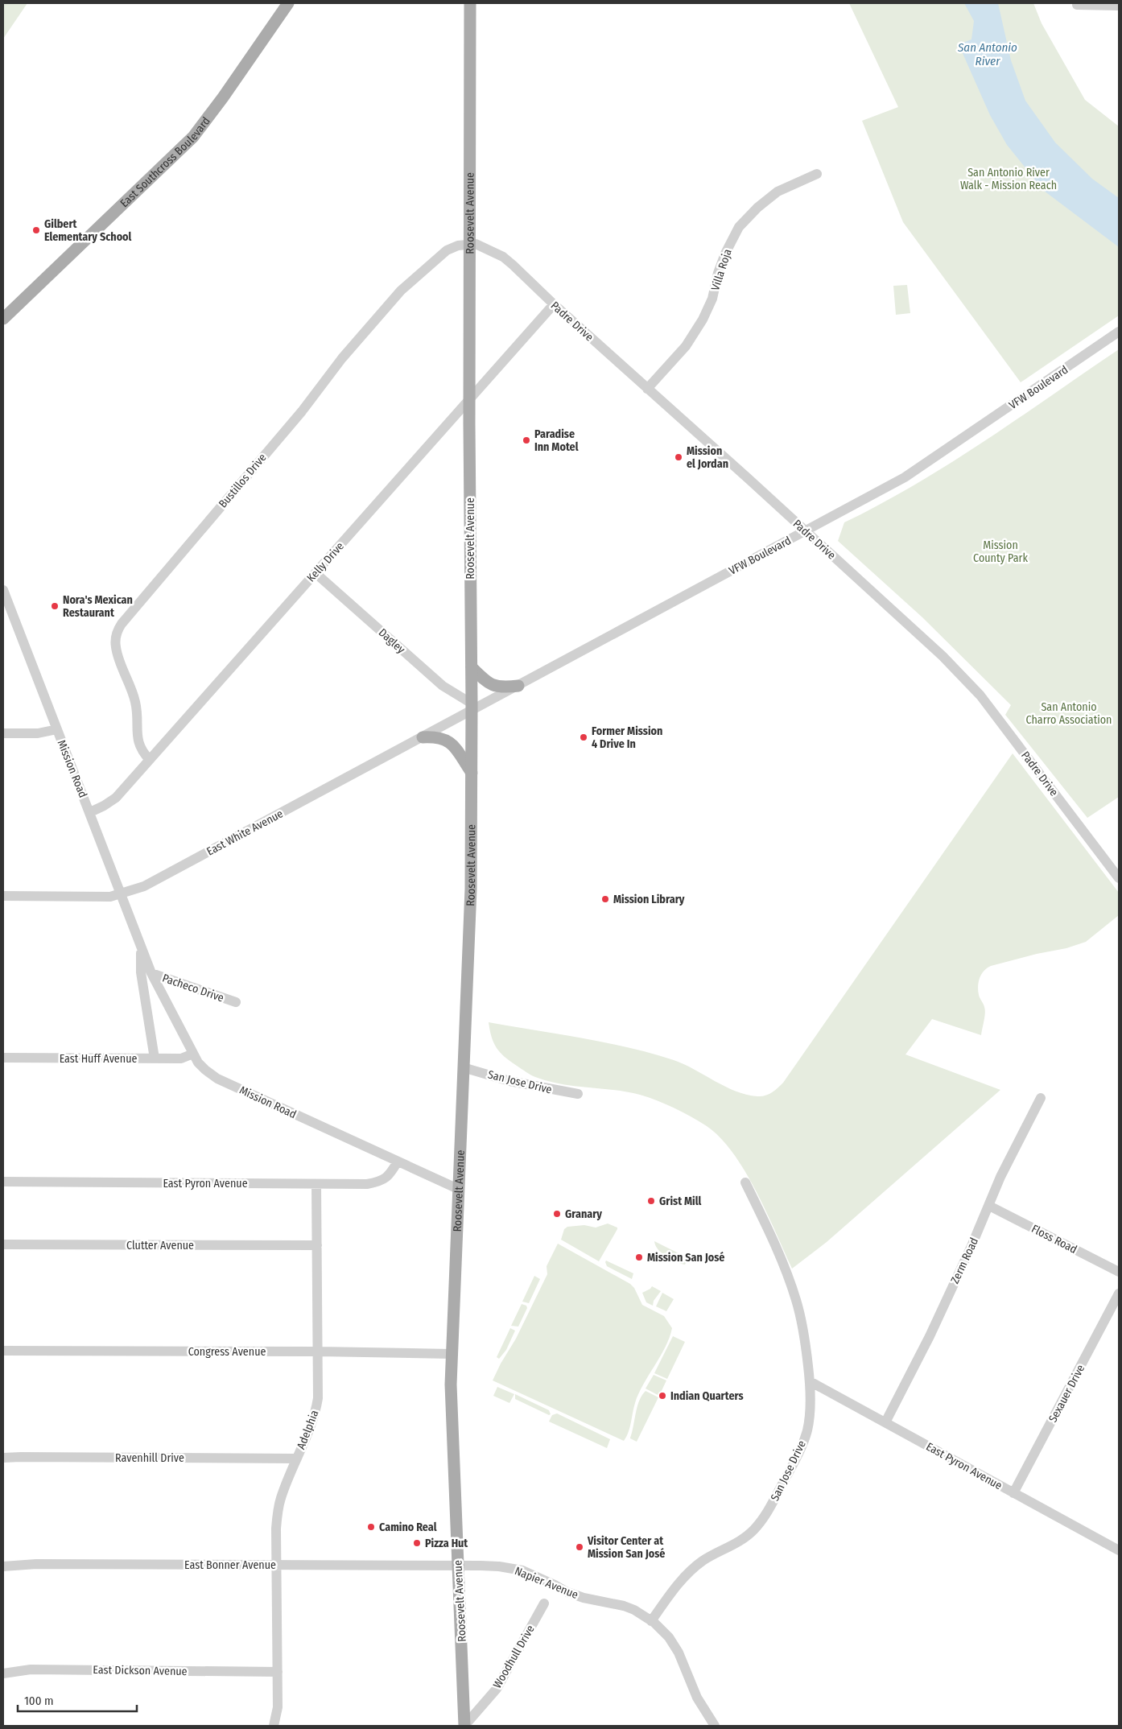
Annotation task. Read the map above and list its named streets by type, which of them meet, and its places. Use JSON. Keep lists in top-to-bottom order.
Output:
{
  "streets": {
    "main road": ["East Southcross Boulevard", "Roosevelt Avenue"],
    "street": [
      "Villa Roja",
      "Padre Drive",
      "VFW Boulevard",
      "Bustillos Drive",
      "Kelly Drive",
      "Dagley",
      "Mission Road",
      "East White Avenue",
      "Pacheco Drive",
      "East Huff Avenue",
      "San Jose Drive",
      "East Pyron Avenue",
      "Floss Road",
      "Clutter Avenue",
      "Zerm Road",
      "Congress Avenue",
      "Sexauer Drive",
      "Adelphia",
      "Ravenhill Drive",
      "East Bonner Avenue",
      "Napier Avenue",
      "Woodhull Drive",
      "East Dickson Avenue"
    ]
  },
  "crossings": [
    ["Roosevelt Avenue", "Padre Drive"],
    ["Roosevelt Avenue", "VFW Boulevard"],
    ["Roosevelt Avenue", "Bustillos Drive"],
    ["Roosevelt Avenue", "Kelly Drive"],
    ["Roosevelt Avenue", "Dagley"],
    ["Roosevelt Avenue", "Mission Road"],
    ["Roosevelt Avenue", "East White Avenue"],
    ["Roosevelt Avenue", "San Jose Drive"],
    ["Roosevelt Avenue", "Congress Avenue"],
    ["Roosevelt Avenue", "East Bonner Avenue"],
    ["Roosevelt Avenue", "Napier Avenue"],
    ["Roosevelt Avenue", "Woodhull Drive"],
    ["Villa Roja", "Padre Drive"],
    ["Padre Drive", "VFW Boulevard"],
    ["Padre Drive", "Bustillos Drive"],
    ["Padre Drive", "Kelly Drive"],
    ["VFW Boulevard", "Dagley"],
    ["VFW Boulevard", "East White Avenue"],
    ["Bustillos Drive", "Kelly Drive"],
    ["Kelly Drive", "Dagley"],
    ["Kelly Drive", "Mission Road"],
    ["Dagley", "East White Avenue"],
    ["Mission Road", "East White Avenue"],
    ["Mission Road", "Pacheco Drive"],
    ["Mission Road", "East Huff Avenue"],
    ["Mission Road", "East Pyron Avenue"],
    ["San Jose Drive", "East Pyron Avenue"],
    ["San Jose Drive", "Napier Avenue"],
    ["East Pyron Avenue", "Zerm Road"],
    ["East Pyron Avenue", "Sexauer Drive"],
    ["East Pyron Avenue", "Adelphia"],
    ["Floss Road", "Zerm Road"],
    ["Clutter Avenue", "Adelphia"],
    ["Congress Avenue", "Adelphia"],
    ["Adelphia", "Ravenhill Drive"],
    ["Adelphia", "East Bonner Avenue"],
    ["Adelphia", "East Dickson Avenue"],
    ["East Bonner Avenue", "Napier Avenue"]
  ],
  "water": ["San Antonio River"],
  "parks": ["San Antonio River Walk - Mission Reach", "Mission County Park", "San Antonio Charro Association"],
  "places": [
    "Gilbert Elementary School",
    "Paradise Inn Motel",
    "Mission el Jordan",
    "Nora's Mexican Restaurant",
    "Former Mission 4 Drive In",
    "Mission Library",
    "Grist Mill",
    "Granary",
    "Mission San José",
    "Indian Quarters",
    "Camino Real",
    "Pizza Hut",
    "Visitor Center at Mission San José"
  ],
  "scale_bar": "100 m"
}
